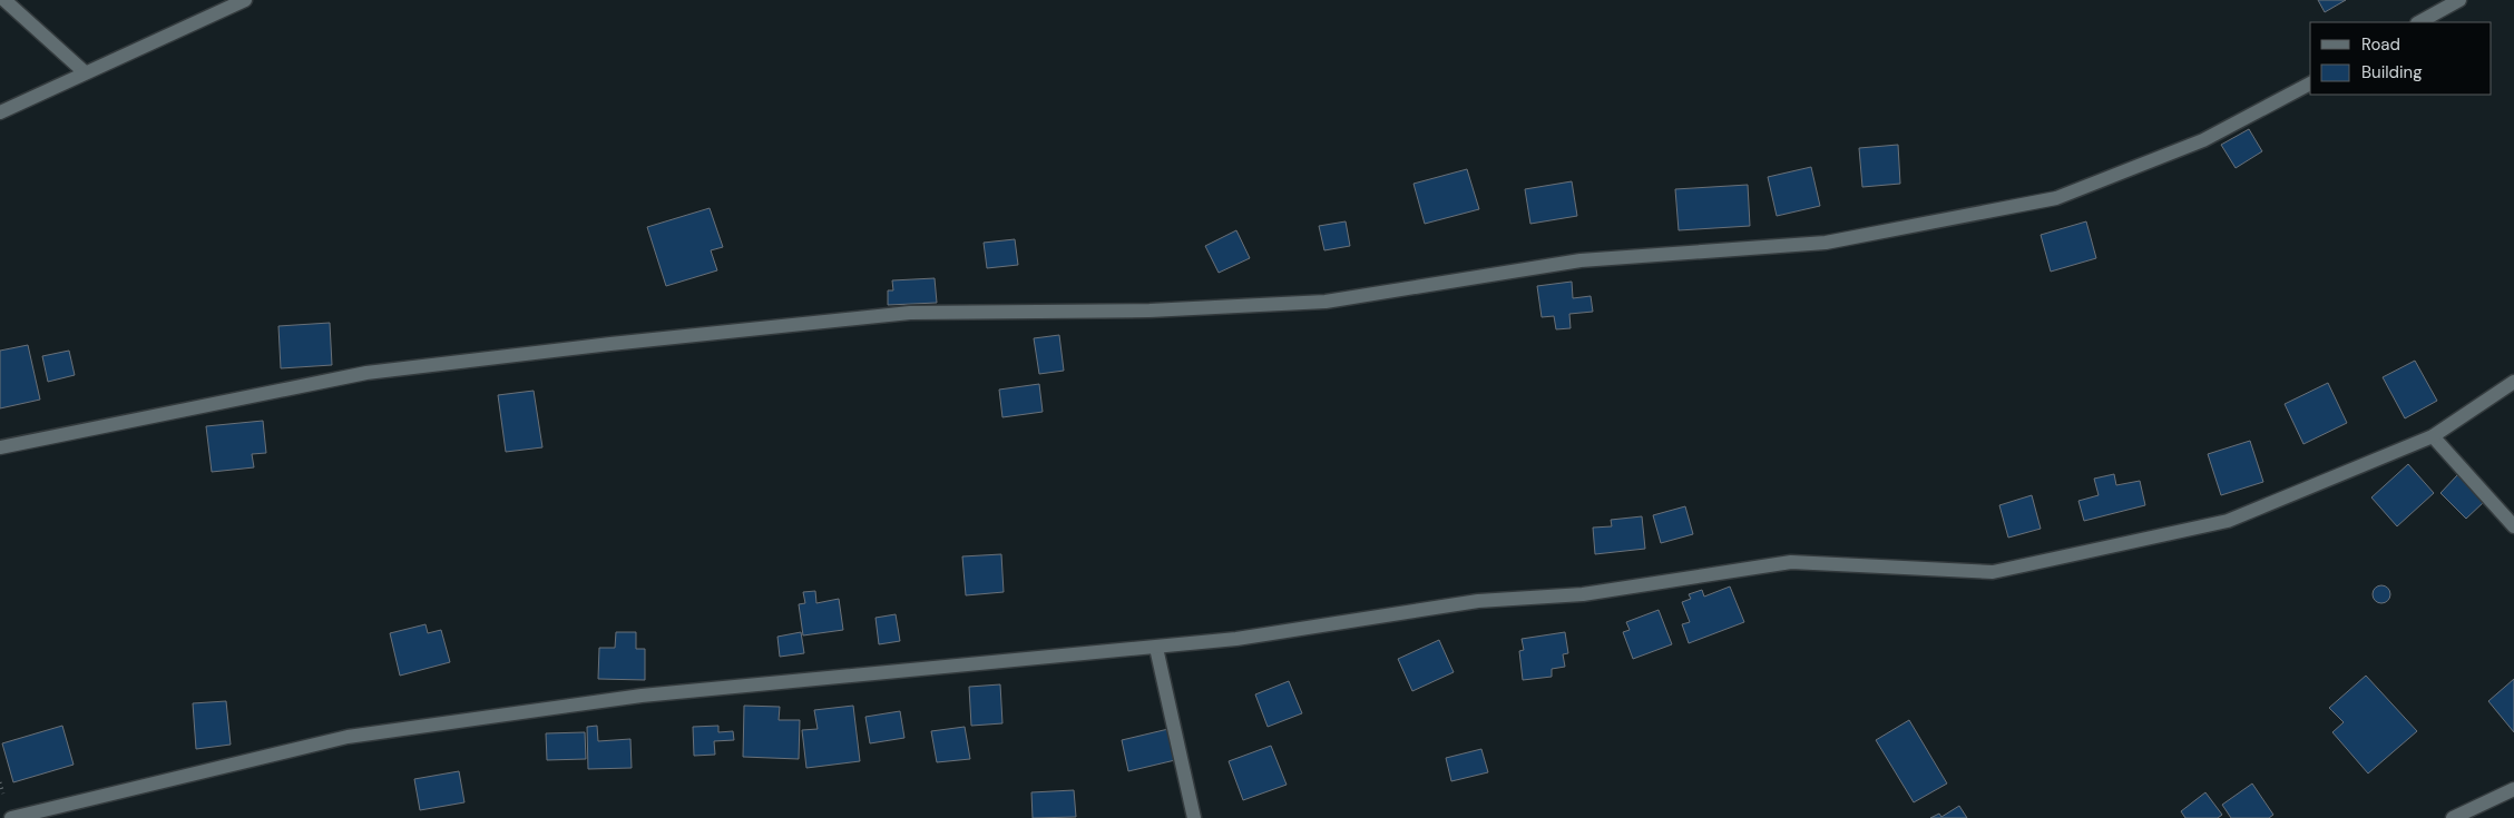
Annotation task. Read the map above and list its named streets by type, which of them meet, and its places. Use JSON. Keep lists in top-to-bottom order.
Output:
{
  "legend": ["Road", "Building"]
}
